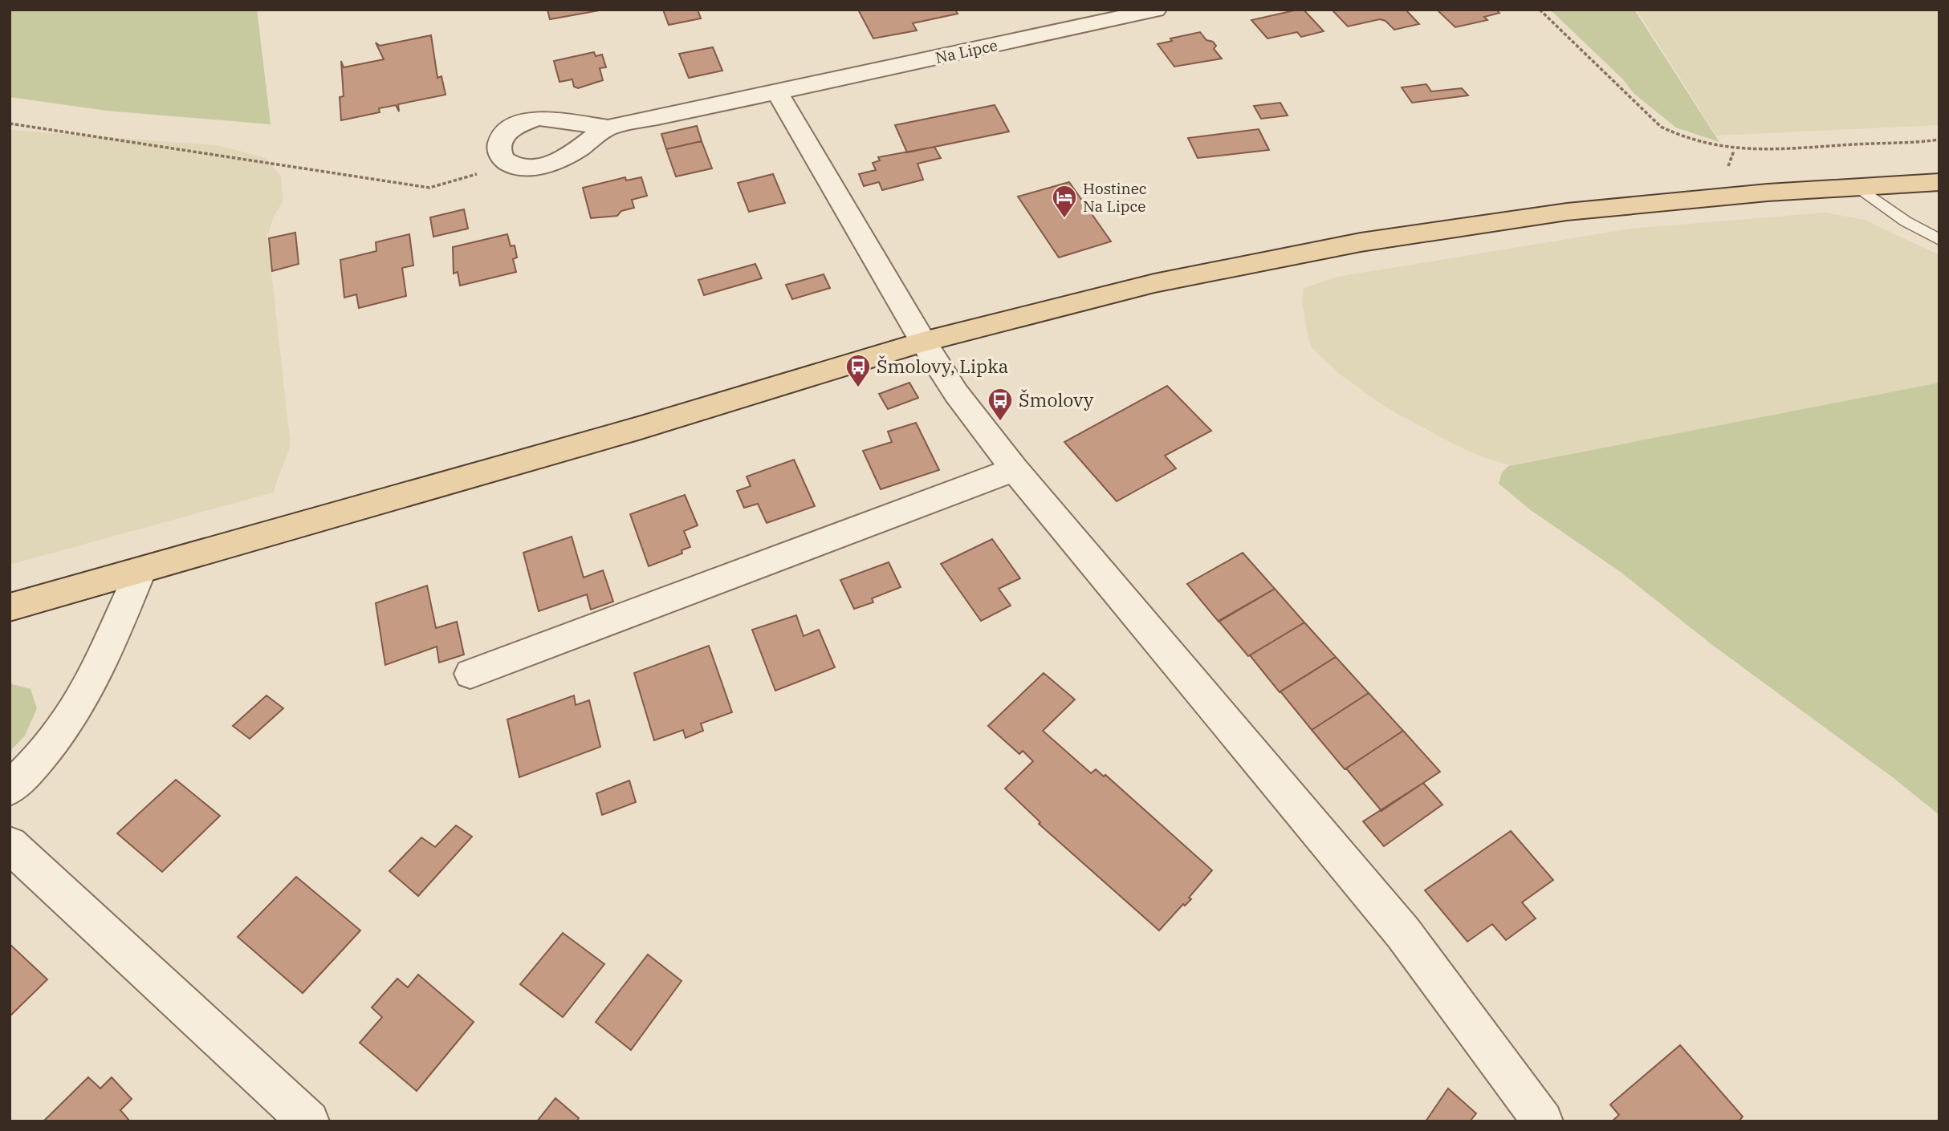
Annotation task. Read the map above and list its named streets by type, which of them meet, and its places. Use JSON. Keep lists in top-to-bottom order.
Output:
{
  "streets": {
    "street": ["Na Lipce"]
  },
  "places": {
    "hotel": ["Hostinec Na Lipce"],
    "bus stop": ["Šmolovy, Lipka", "Šmolovy"]
  }
}
